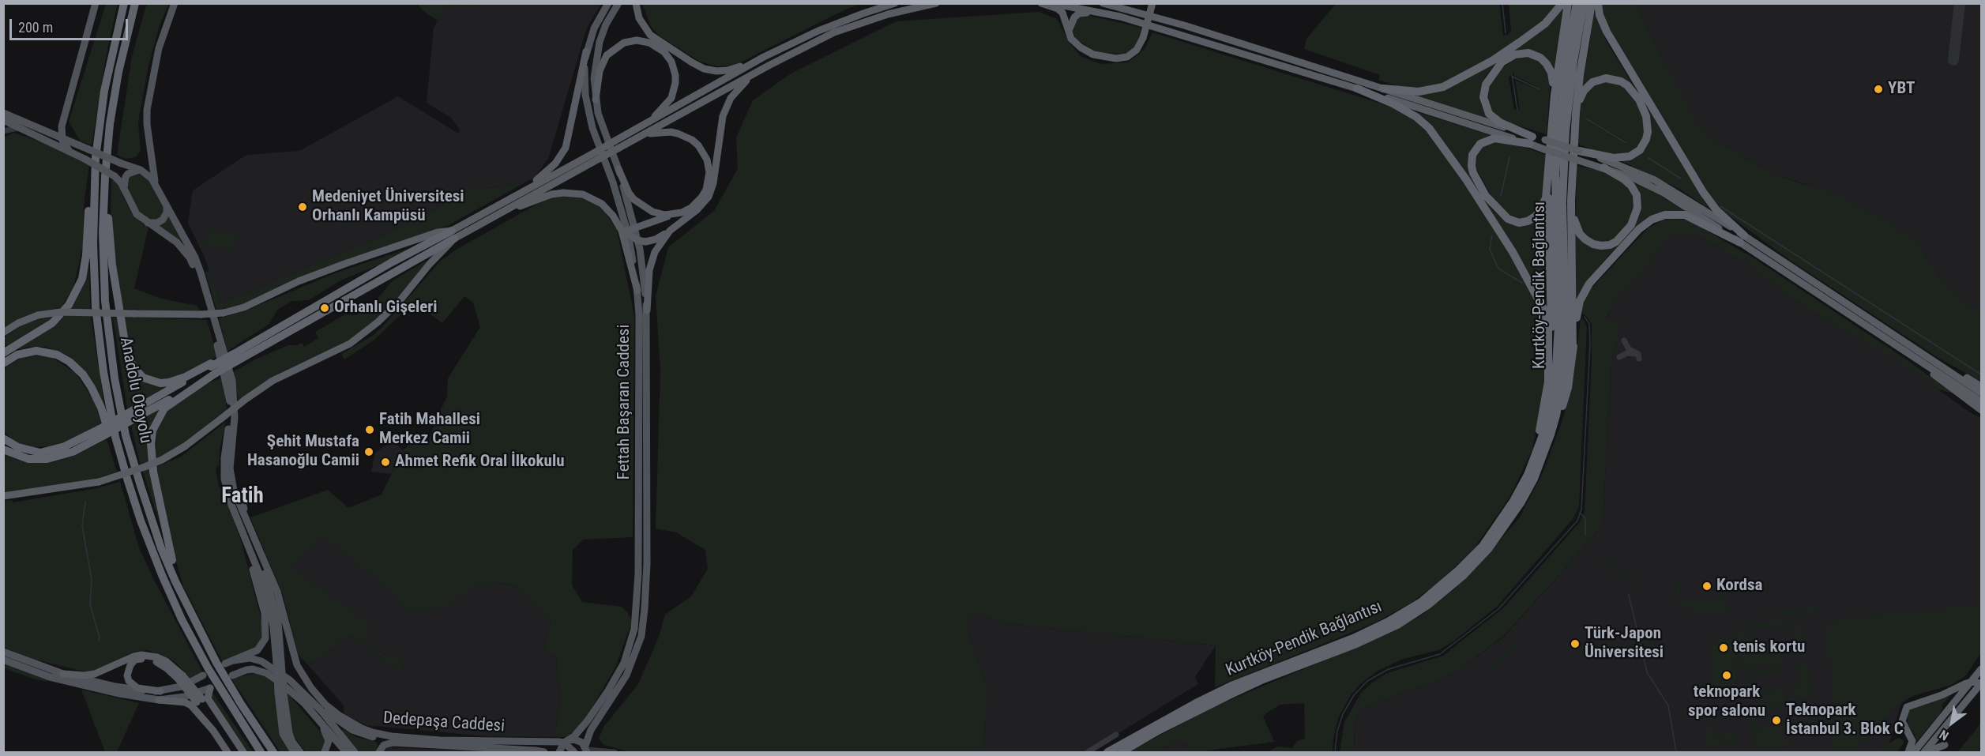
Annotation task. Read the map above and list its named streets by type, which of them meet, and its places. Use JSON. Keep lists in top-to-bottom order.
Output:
{
  "streets": {
    "highway": ["Kurtköy-Pendik Bağlantısı", "Anadolu Otoyolu"],
    "main road": ["Fettah Başaran Caddesi", "Dedepaşa Caddesi"]
  },
  "crossings": [
    ["Fettah Başaran Caddesi", "Dedepaşa Caddesi"]
  ],
  "districts": ["Fatih"],
  "places": [
    "YBT",
    "Medeniyet Üniversitesi Orhanlı Kampüsü",
    "Orhanlı Gişeleri",
    "Fatih Mahallesi Merkez Camii",
    "Şehit Mustafa Hasanoğlu Camii",
    "Ahmet Refik Oral İlkokulu",
    "Kordsa",
    "Türk-Japon Üniversitesi",
    "tenis kortu",
    "teknopark spor salonu",
    "Teknopark İstanbul 3. Blok C"
  ],
  "scale_bar": "200 m",
  "north": "bottom left"
}
